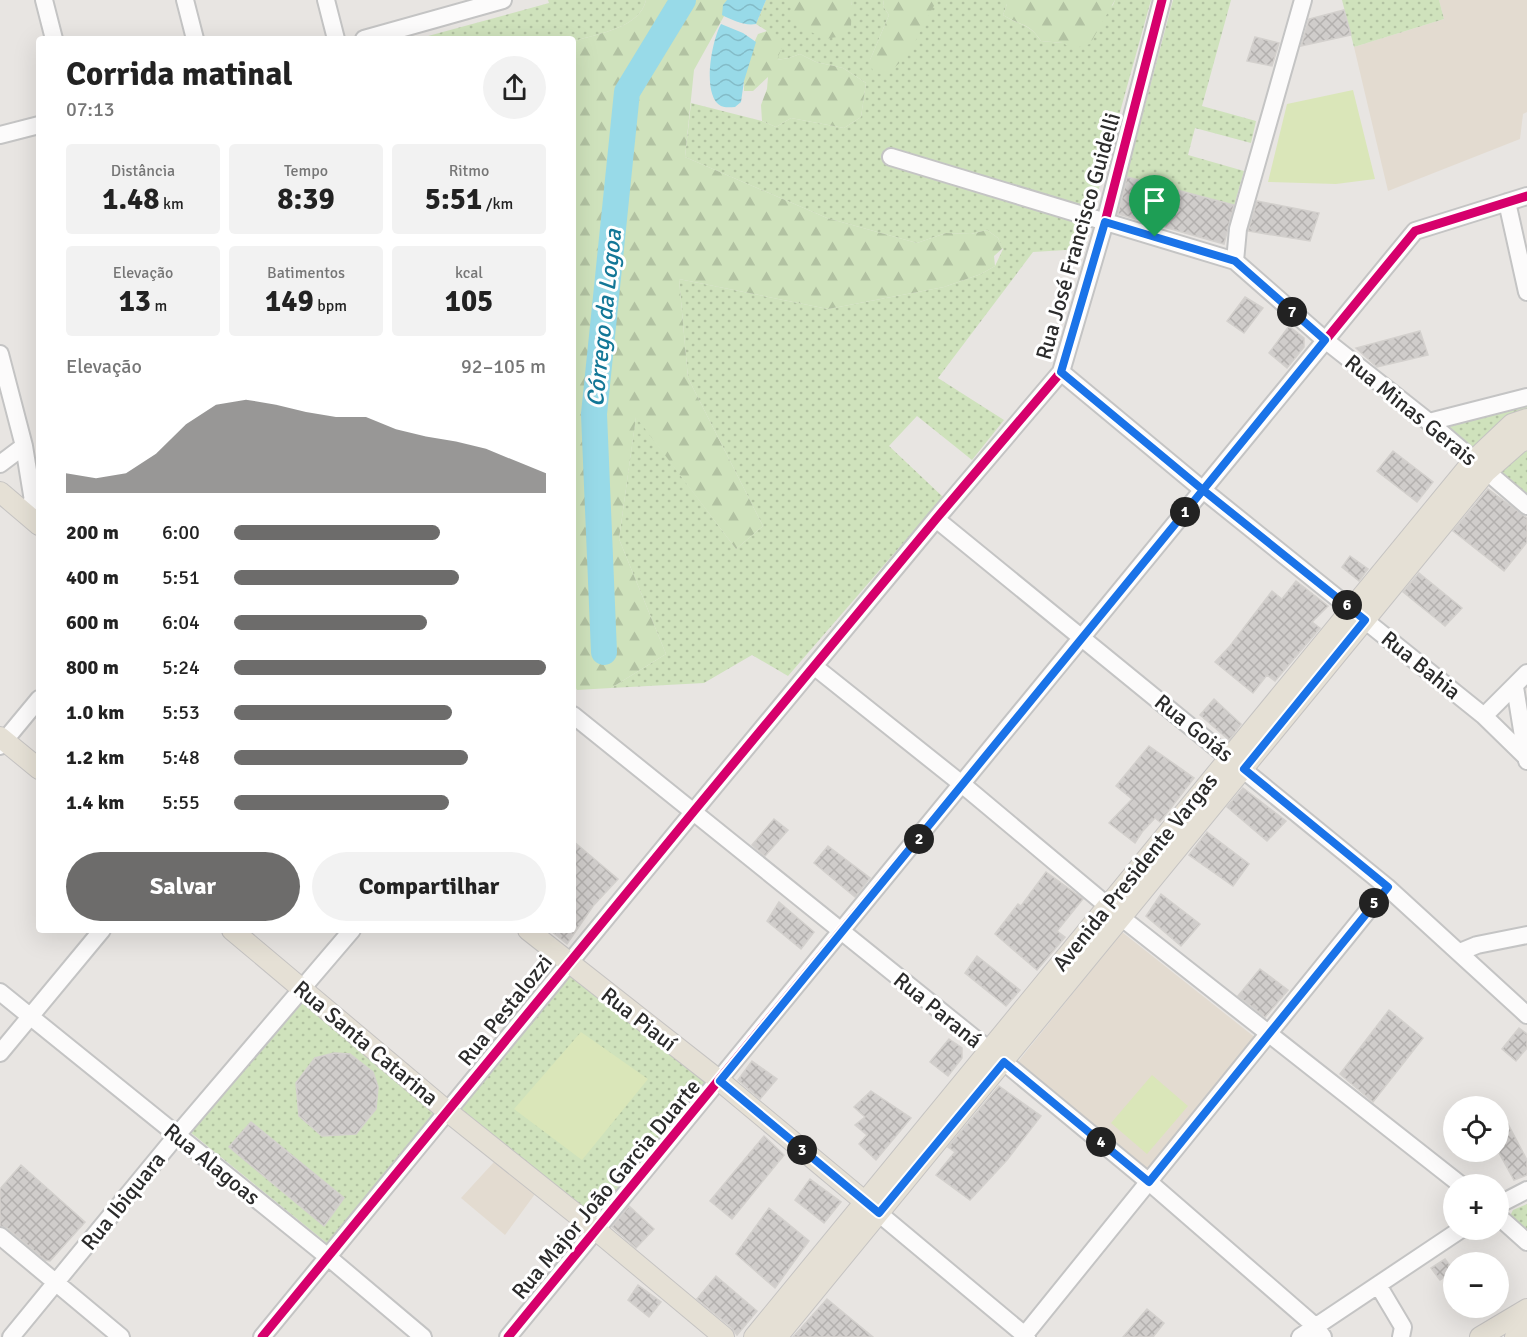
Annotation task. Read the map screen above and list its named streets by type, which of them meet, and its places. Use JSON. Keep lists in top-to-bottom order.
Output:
{
  "streets": {
    "main road": ["Avenida Presidente Vargas", "Rua Piauí", "Rua Santa Catarina"],
    "street": [
      "Rua José Francisco Guidelli",
      "Rua Minas Gerais",
      "Rua Bahia",
      "Rua Goiás",
      "Rua Pestalozzi",
      "Rua Paraná",
      "Rua Alagoas",
      "Rua Major João Garcia Duarte",
      "Rua Ibiquara"
    ]
  },
  "crossings": [
    ["Rua José Francisco Guidelli", "Rua Minas Gerais"],
    ["Rua José Francisco Guidelli", "Rua Bahia"],
    ["Rua José Francisco Guidelli", "Rua Goiás"],
    ["Rua José Francisco Guidelli", "Rua Pestalozzi"],
    ["Rua Minas Gerais", "Avenida Presidente Vargas"],
    ["Rua Minas Gerais", "Rua Major João Garcia Duarte"],
    ["Rua Bahia", "Avenida Presidente Vargas"],
    ["Rua Bahia", "Rua Major João Garcia Duarte"],
    ["Rua Goiás", "Avenida Presidente Vargas"],
    ["Rua Goiás", "Rua Major João Garcia Duarte"],
    ["Avenida Presidente Vargas", "Rua Paraná"],
    ["Avenida Presidente Vargas", "Rua Piauí"],
    ["Rua Pestalozzi", "Rua Paraná"],
    ["Rua Pestalozzi", "Rua Piauí"],
    ["Rua Pestalozzi", "Rua Santa Catarina"],
    ["Rua Pestalozzi", "Rua Alagoas"],
    ["Rua Paraná", "Rua Major João Garcia Duarte"],
    ["Rua Piauí", "Rua Major João Garcia Duarte"],
    ["Rua Santa Catarina", "Rua Major João Garcia Duarte"],
    ["Rua Santa Catarina", "Rua Ibiquara"],
    ["Rua Alagoas", "Rua Ibiquara"]
  ],
  "water": ["Córrego da Logoa"],
  "page": {
    "heading": ["Corrida matinal", "07:13"],
    "stats": [
      ["Distância", "1.48 km"],
      ["Tempo", "8:39"],
      ["Ritmo", "5:51 /km"],
      ["Elevação", "13 m"],
      ["Batimentos", "149 bpm"],
      ["kcal", "105"]
    ],
    "pins": [
      "7",
      "1",
      "6",
      "2",
      "5",
      "4",
      "3"
    ],
    "chart": ["Elevação", "92–105 m"],
    "list": [
      {
        "name": "200 m",
        "note": "6:00"
      },
      {
        "name": "400 m",
        "note": "5:51"
      },
      {
        "name": "600 m",
        "note": "6:04"
      },
      {
        "name": "800 m",
        "note": "5:24"
      },
      {
        "name": "1.0 km",
        "note": "5:53"
      },
      {
        "name": "1.2 km",
        "note": "5:48"
      },
      {
        "name": "1.4 km",
        "note": "5:55"
      }
    ],
    "buttons": ["Salvar", "Compartilhar"],
    "map_buttons": ["+", "−"]
  }
}
